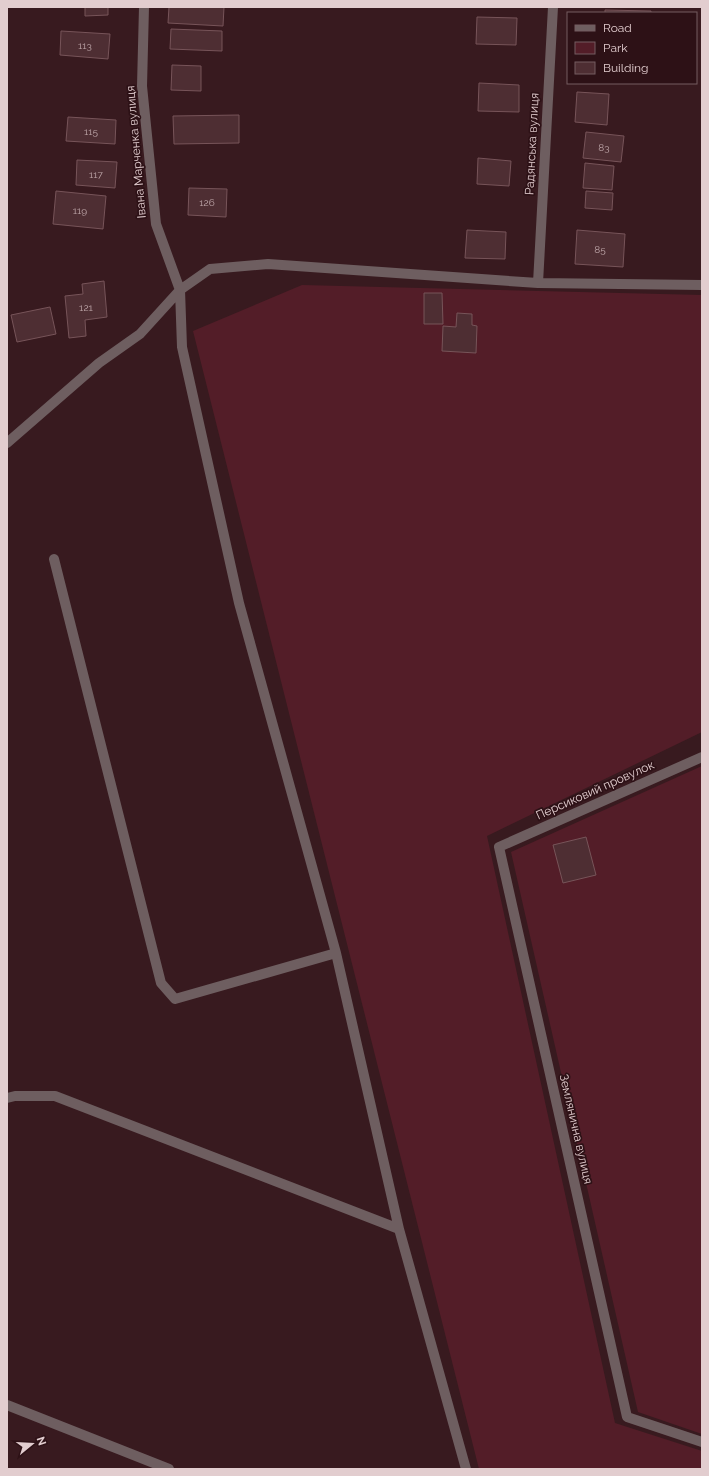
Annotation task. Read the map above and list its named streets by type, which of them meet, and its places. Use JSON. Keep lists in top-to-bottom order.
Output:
{
  "streets": {
    "street": [
      "Радянська вулиця",
      "Івана Марченка вулиця",
      "Персиковий провулок",
      "Землянична вулиця"
    ]
  },
  "crossings": [
    ["Персиковий провулок", "Землянична вулиця"]
  ],
  "house_numbers": [
    "113",
    "115",
    "83",
    "117",
    "126",
    "119",
    "85",
    "121"
  ],
  "legend": ["Road", "Park", "Building"],
  "north": "right"
}
